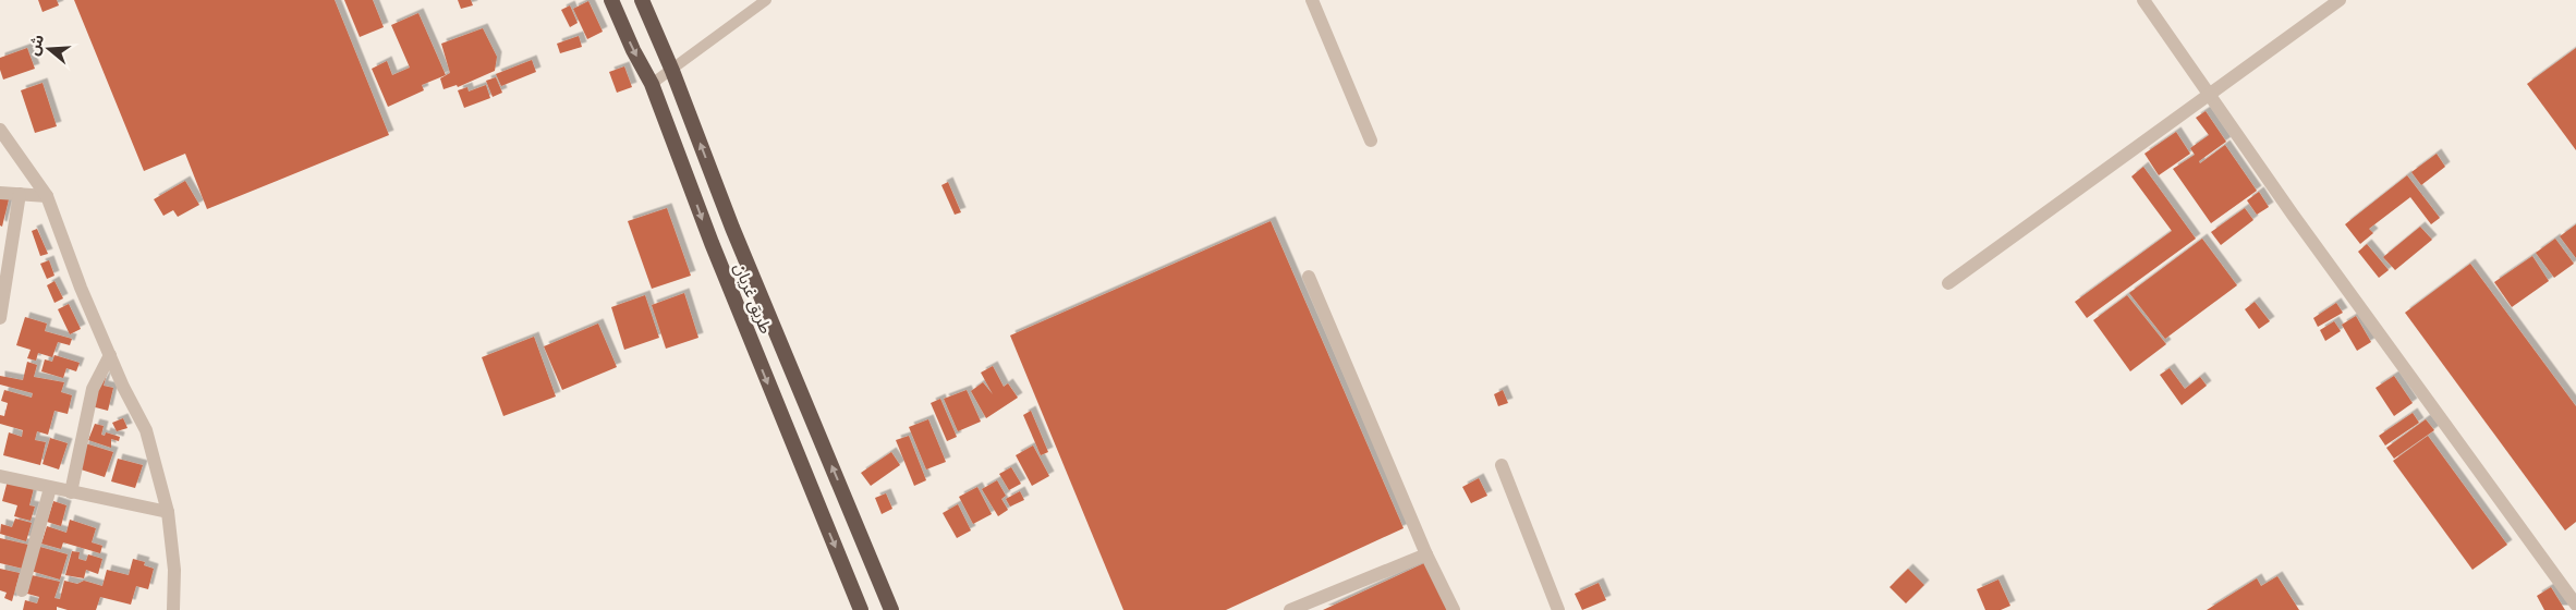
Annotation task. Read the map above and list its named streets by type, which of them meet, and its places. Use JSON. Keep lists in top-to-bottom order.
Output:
{
  "streets": {
    "highway": ["طريق غريان"]
  },
  "north": "left"
}
